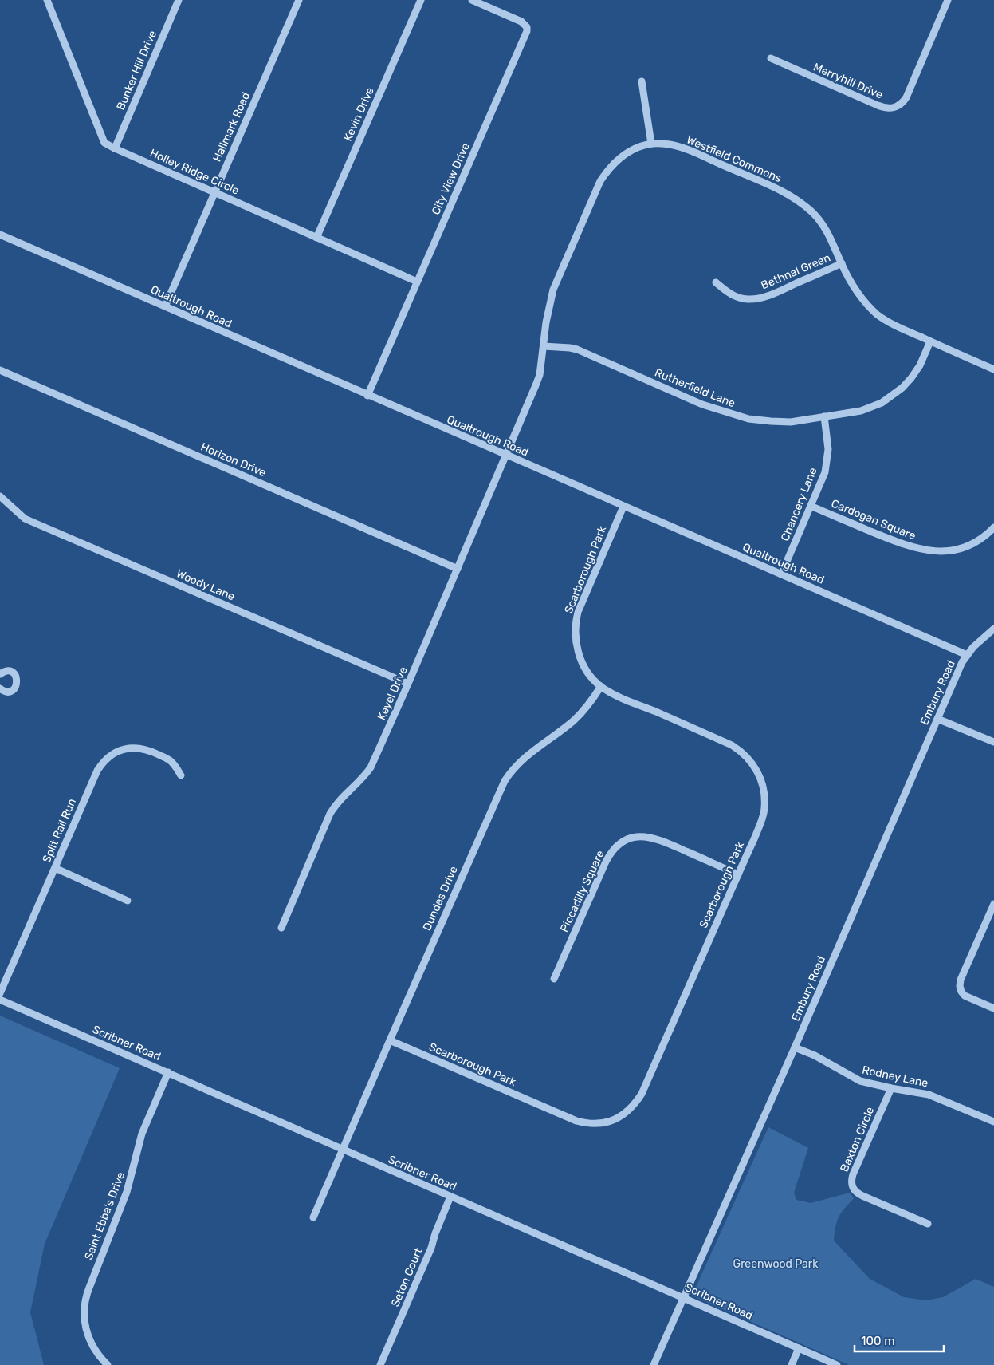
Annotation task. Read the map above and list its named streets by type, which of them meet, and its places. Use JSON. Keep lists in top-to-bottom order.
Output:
{
  "streets": {
    "street": [
      "Bunker Hill Drive",
      "Merryhill Drive",
      "Kevin Drive",
      "Hallmark Road",
      "Westfield Commons",
      "Holley Ridge Circle",
      "City View Drive",
      "Bethnal Green",
      "Qualtrough Road",
      "Rutherfield Lane",
      "Horizon Drive",
      "Chancery Lane",
      "Cardogan Square",
      "Scarborough Park",
      "Woody Lane",
      "Embury Road",
      "Keyel Drive",
      "Split Rail Run",
      "Piccadilly Square",
      "Dundas Drive",
      "Scribner Road",
      "Rodney Lane",
      "Baxton Circle",
      "Saint Ebba's Drive",
      "Seton Court"
    ]
  },
  "crossings": [
    ["Bunker Hill Drive", "Holley Ridge Circle"],
    ["Kevin Drive", "Holley Ridge Circle"],
    ["Hallmark Road", "Holley Ridge Circle"],
    ["Hallmark Road", "Qualtrough Road"],
    ["Westfield Commons", "Bethnal Green"],
    ["Westfield Commons", "Qualtrough Road"],
    ["Westfield Commons", "Rutherfield Lane"],
    ["Westfield Commons", "Keyel Drive"],
    ["Holley Ridge Circle", "City View Drive"],
    ["City View Drive", "Qualtrough Road"],
    ["Qualtrough Road", "Chancery Lane"],
    ["Qualtrough Road", "Scarborough Park"],
    ["Qualtrough Road", "Embury Road"],
    ["Qualtrough Road", "Keyel Drive"],
    ["Rutherfield Lane", "Chancery Lane"],
    ["Horizon Drive", "Keyel Drive"],
    ["Chancery Lane", "Cardogan Square"],
    ["Scarborough Park", "Piccadilly Square"],
    ["Scarborough Park", "Dundas Drive"],
    ["Woody Lane", "Keyel Drive"],
    ["Embury Road", "Scribner Road"],
    ["Embury Road", "Rodney Lane"],
    ["Dundas Drive", "Scribner Road"],
    ["Scribner Road", "Saint Ebba's Drive"],
    ["Scribner Road", "Seton Court"],
    ["Rodney Lane", "Baxton Circle"]
  ],
  "parks": ["Greenwood Park"],
  "scale_bar": "100 m"
}
